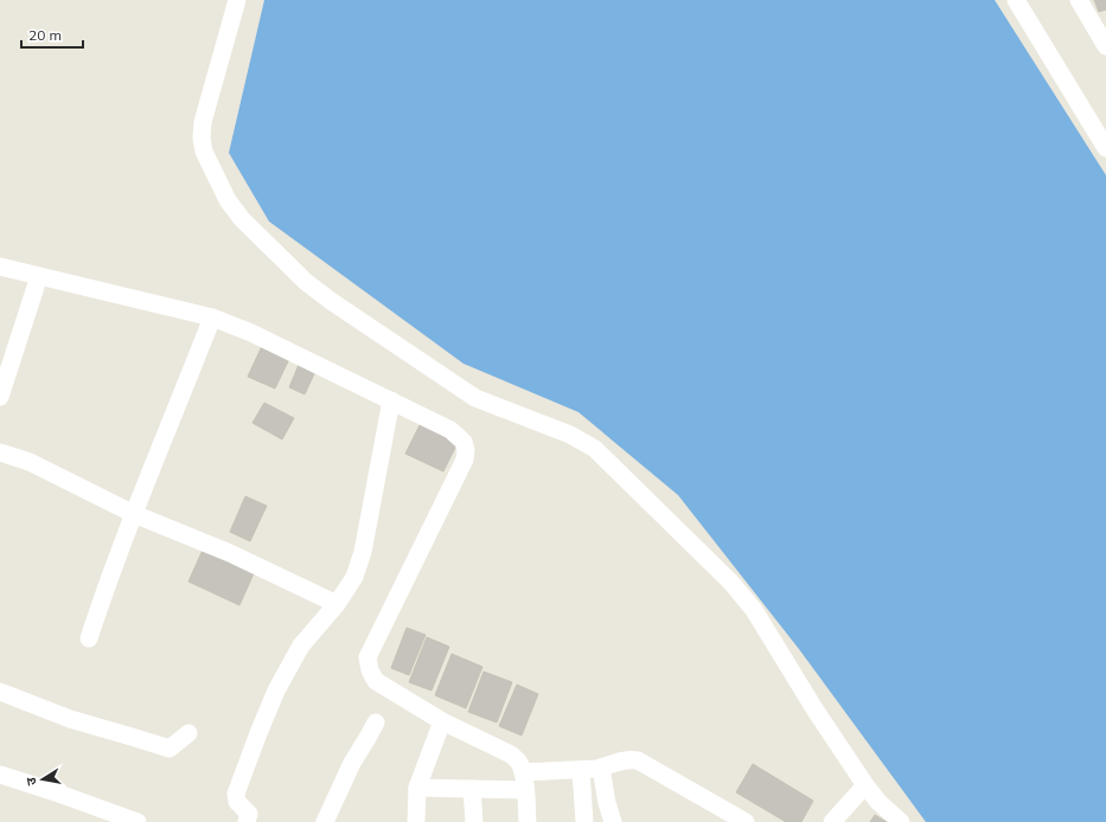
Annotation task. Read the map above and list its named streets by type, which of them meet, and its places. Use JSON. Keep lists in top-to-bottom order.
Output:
{
  "scale_bar": "20 m",
  "north": "left"
}
